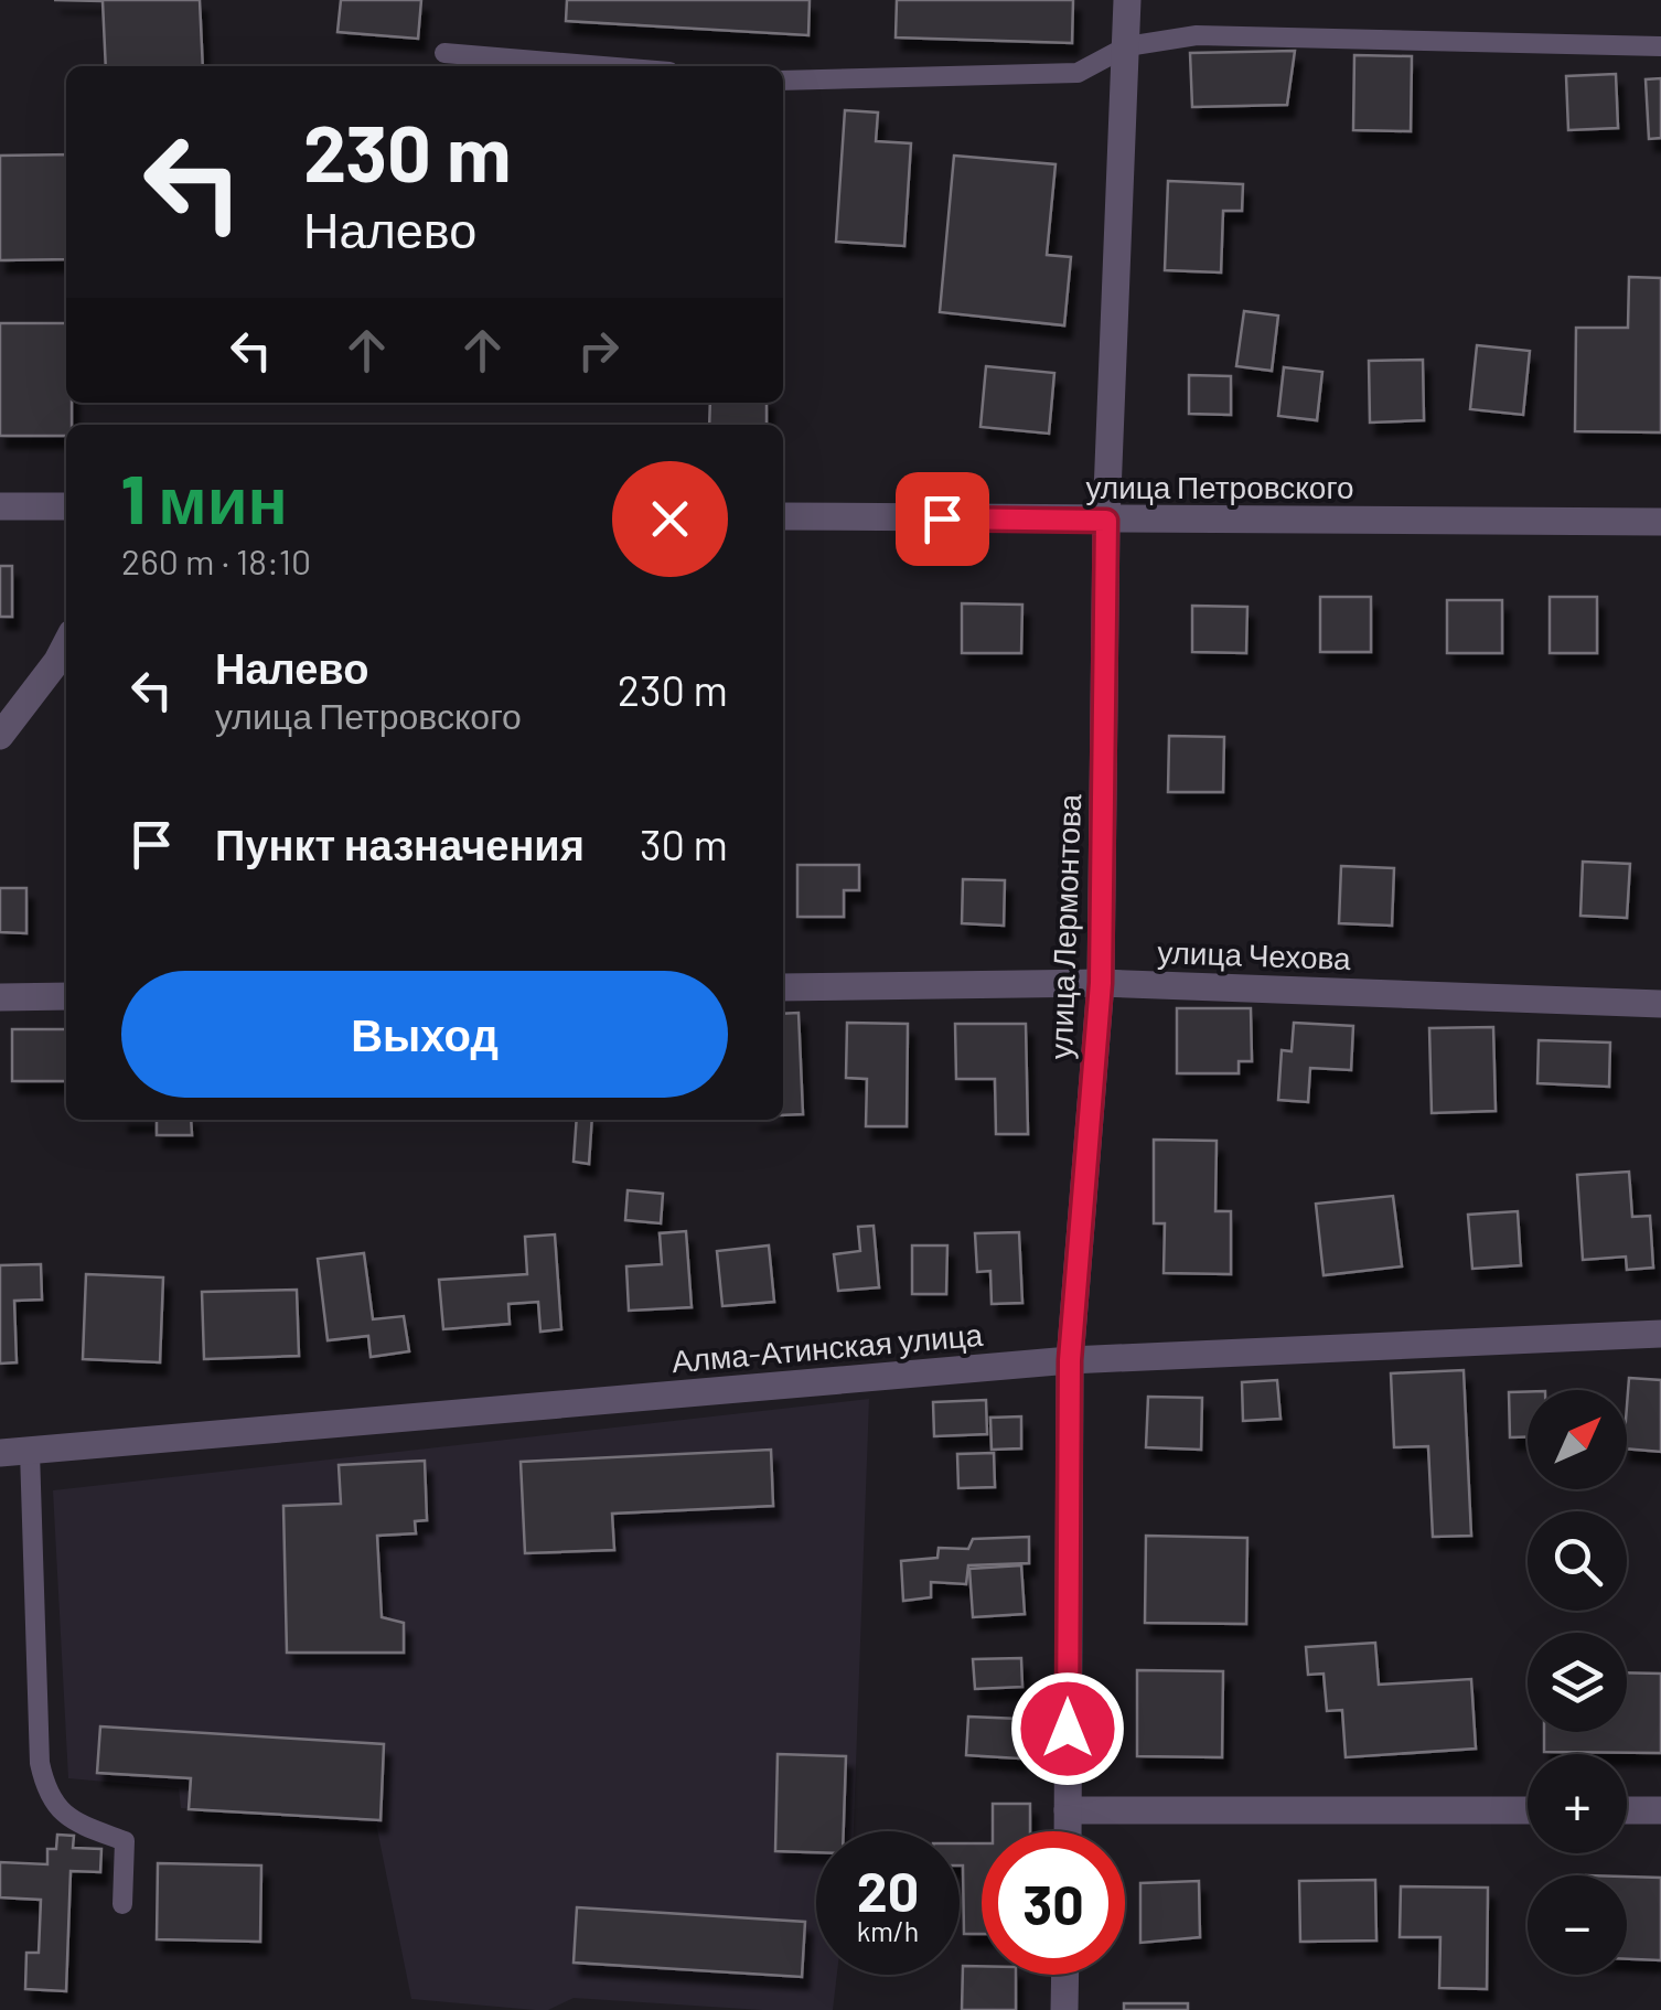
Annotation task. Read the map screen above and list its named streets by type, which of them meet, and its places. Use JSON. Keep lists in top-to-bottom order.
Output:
{
  "streets": {
    "street": [
      "улица Петровского",
      "улица Лермонтова",
      "улица Чехова",
      "Алма-Атинская улица"
    ]
  },
  "crossings": [
    ["улица Петровского", "улица Лермонтова"],
    ["улица Лермонтова", "улица Чехова"],
    ["улица Лермонтова", "Алма-Атинская улица"]
  ],
  "north": "top right",
  "page": {
    "turn": ["230 m", "Налево"],
    "heading": ["1 мин", "260 m · 18:10"],
    "list": [
      {
        "name": "Налево",
        "note": "улица Петровского",
        "value": "230 m"
      },
      {
        "name": "Пункт назначения",
        "value": "30 m"
      }
    ],
    "buttons": "Выход",
    "map_buttons": ["+", "−"],
    "speed": "20 km/h",
    "limit": "30"
  }
}
